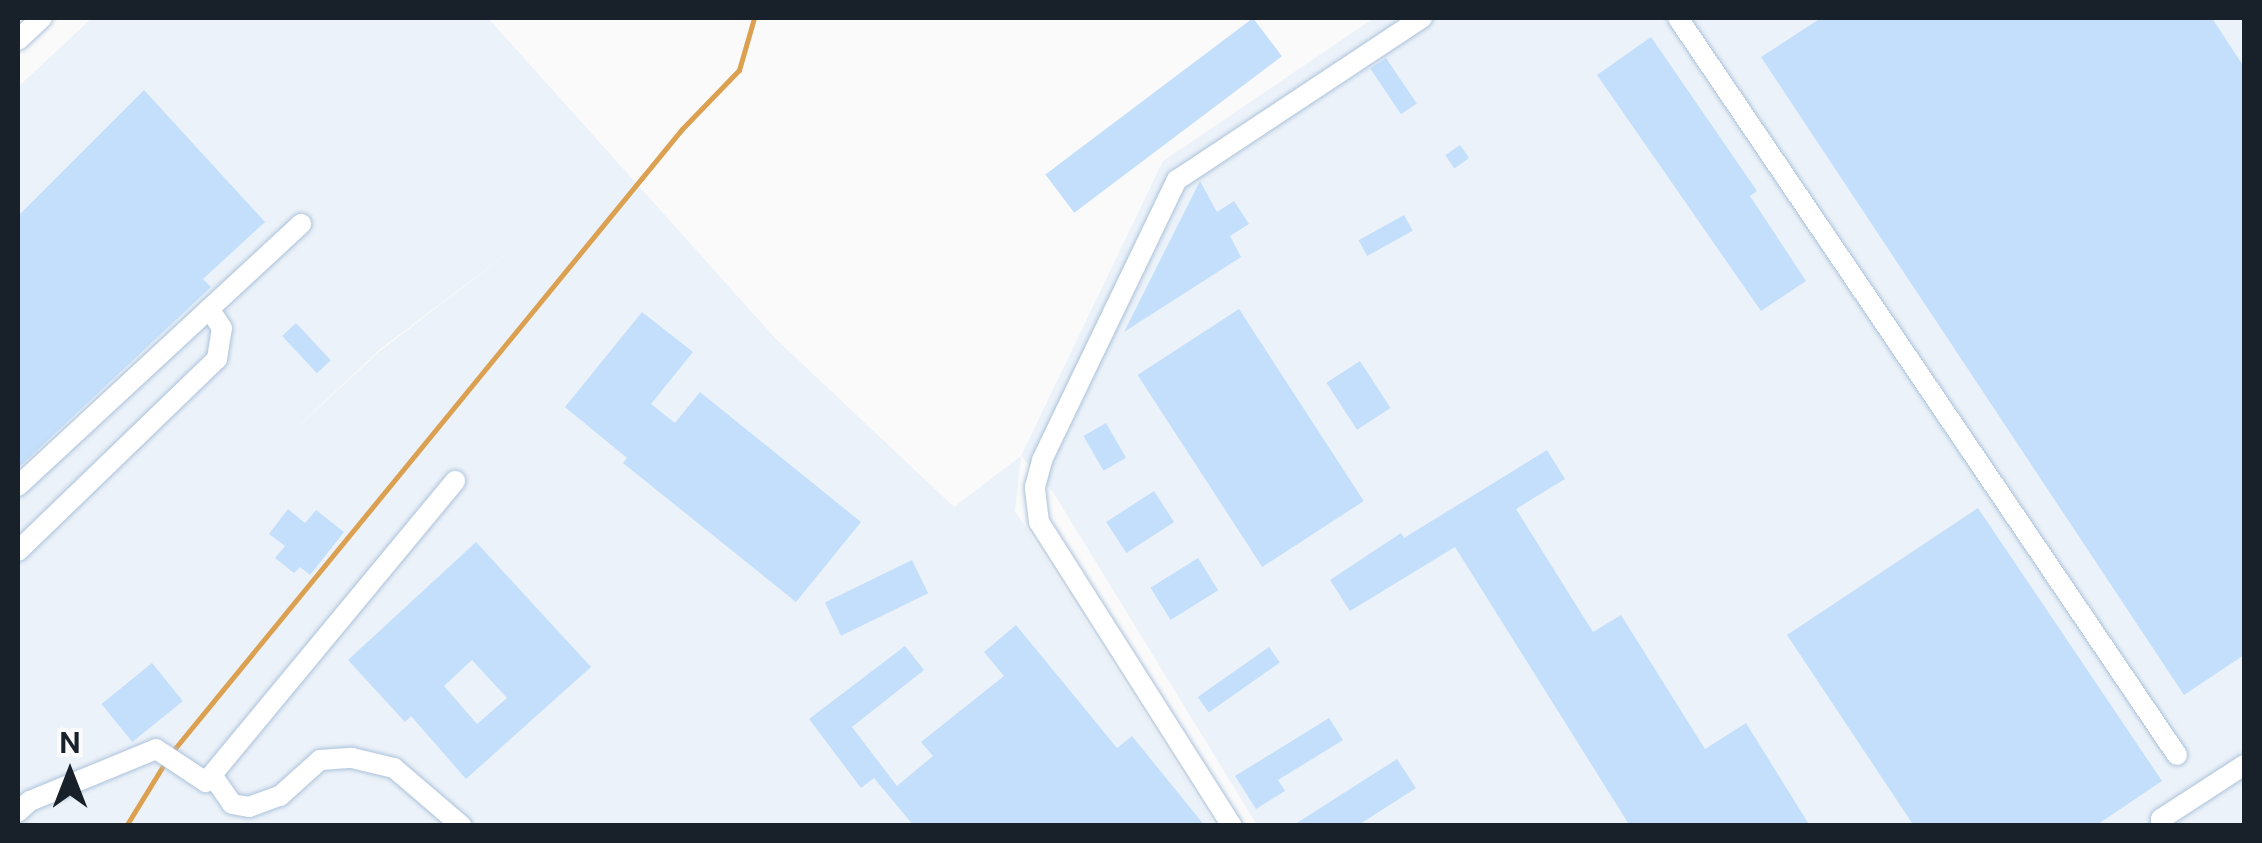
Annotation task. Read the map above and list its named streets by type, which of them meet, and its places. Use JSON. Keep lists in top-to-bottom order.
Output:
{
  "north": "top"
}
